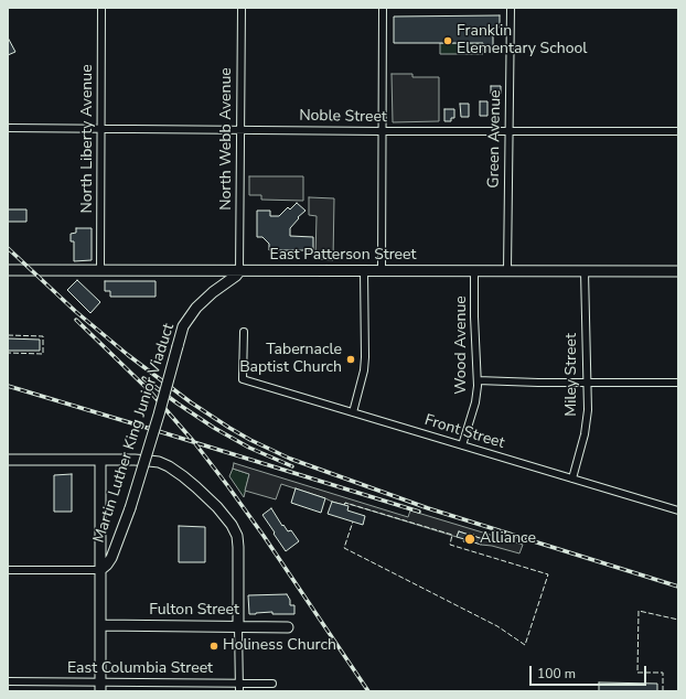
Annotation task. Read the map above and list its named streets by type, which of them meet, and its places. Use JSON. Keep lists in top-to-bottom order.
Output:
{
  "streets": {
    "street": [
      "Noble Street",
      "North Liberty Avenue",
      "North Webb Avenue",
      "Green Avenue",
      "East Patterson Street",
      "Wood Avenue",
      "Miley Street",
      "Front Street",
      "Martin Luther King Junior Viaduct",
      "Fulton Street",
      "East Columbia Street"
    ]
  },
  "crossings": [
    ["Noble Street", "North Liberty Avenue"],
    ["Noble Street", "North Webb Avenue"],
    ["Noble Street", "Green Avenue"],
    ["North Liberty Avenue", "East Patterson Street"],
    ["North Webb Avenue", "East Patterson Street"],
    ["North Webb Avenue", "Martin Luther King Junior Viaduct"],
    ["Green Avenue", "East Patterson Street"],
    ["East Patterson Street", "Wood Avenue"],
    ["East Patterson Street", "Miley Street"],
    ["East Patterson Street", "Martin Luther King Junior Viaduct"],
    ["Wood Avenue", "Front Street"],
    ["Miley Street", "Front Street"]
  ],
  "places": [
    "Franklin Elementary School",
    "Tabernacle Baptist Church",
    "Alliance",
    "Holiness Church"
  ],
  "scale_bar": "100 m"
}
